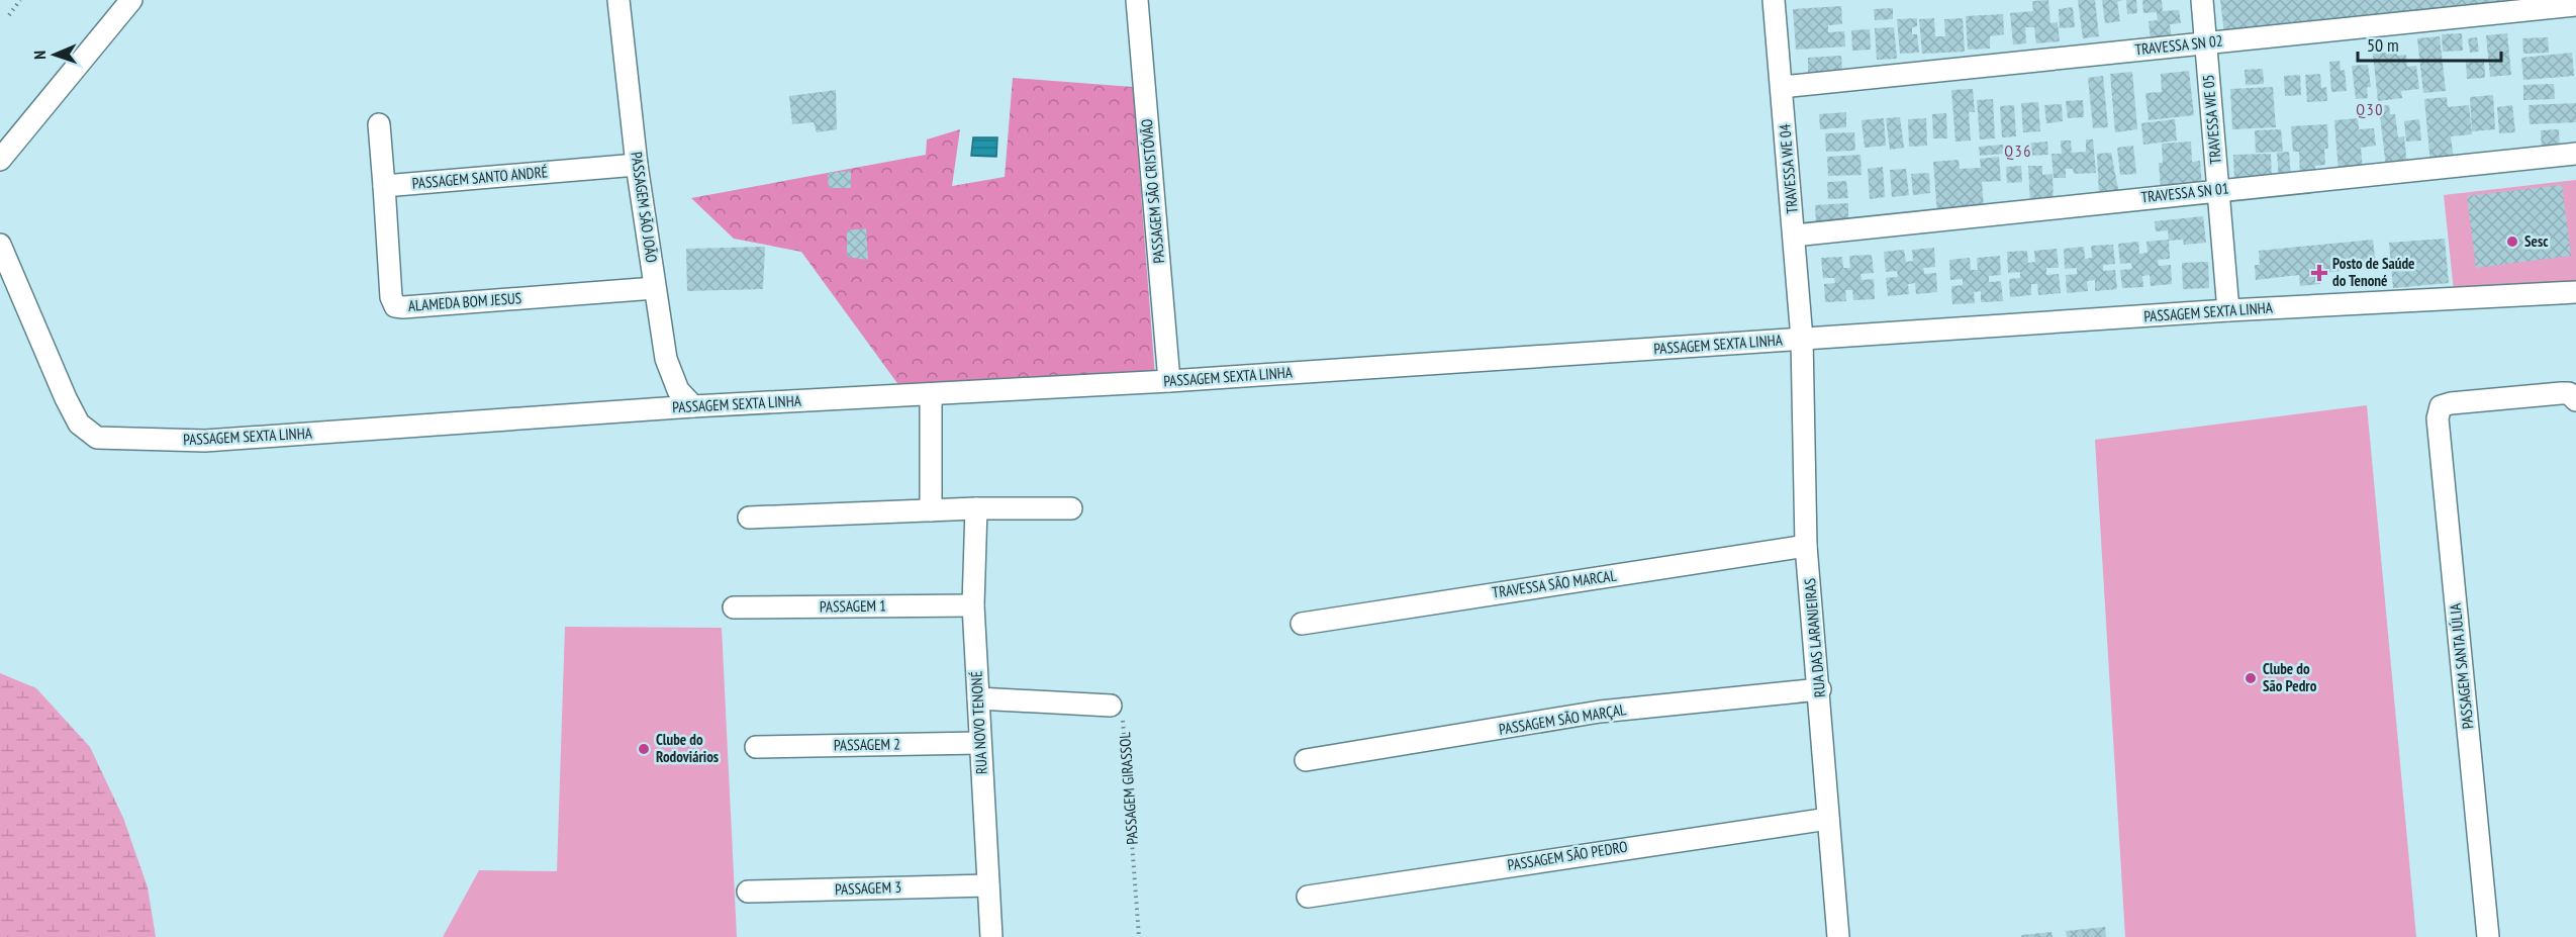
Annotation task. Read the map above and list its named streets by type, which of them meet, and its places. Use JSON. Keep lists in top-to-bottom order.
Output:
{
  "streets": {
    "street": [
      "TRAVESSA SN 02",
      "TRAVESSA WE 05",
      "TRAVESSA WE 04",
      "PASSAGEM SANTO ANDRÉ",
      "PASSAGEM SÃO CRISTÓVÃO",
      "TRAVESSA SN 01",
      "PASSAGEM SÃO JOÃO",
      "ALAMEDA BOM JESUS",
      "PASSAGEM SEXTA LINHA",
      "TRAVESSA SÃO MARCAL",
      "PASSAGEM 1",
      "RUA DAS LARANJEIRAS",
      "PASSAGEM SANTA JÚLIA",
      "PASSAGEM SÃO MARÇAL",
      "RUA NOVO TENONÉ",
      "PASSAGEM 2",
      "PASSAGEM SÃO PEDRO",
      "PASSAGEM 3"
    ],
    "path": ["PASSAGEM GIRASSOL"]
  },
  "crossings": [
    ["TRAVESSA SN 02", "TRAVESSA WE 05"],
    ["TRAVESSA SN 02", "TRAVESSA WE 04"],
    ["TRAVESSA WE 05", "TRAVESSA SN 01"],
    ["TRAVESSA WE 05", "PASSAGEM SEXTA LINHA"],
    ["TRAVESSA WE 04", "TRAVESSA SN 01"],
    ["TRAVESSA WE 04", "PASSAGEM SEXTA LINHA"],
    ["TRAVESSA WE 04", "RUA DAS LARANJEIRAS"],
    ["PASSAGEM SANTO ANDRÉ", "PASSAGEM SÃO JOÃO"],
    ["PASSAGEM SANTO ANDRÉ", "ALAMEDA BOM JESUS"],
    ["PASSAGEM SÃO CRISTÓVÃO", "PASSAGEM SEXTA LINHA"],
    ["PASSAGEM SÃO JOÃO", "ALAMEDA BOM JESUS"],
    ["PASSAGEM SÃO JOÃO", "PASSAGEM SEXTA LINHA"],
    ["PASSAGEM SEXTA LINHA", "RUA DAS LARANJEIRAS"],
    ["TRAVESSA SÃO MARCAL", "RUA DAS LARANJEIRAS"],
    ["PASSAGEM 1", "RUA NOVO TENONÉ"],
    ["RUA DAS LARANJEIRAS", "PASSAGEM SÃO MARÇAL"],
    ["RUA DAS LARANJEIRAS", "PASSAGEM SÃO PEDRO"],
    ["RUA NOVO TENONÉ", "PASSAGEM 2"],
    ["RUA NOVO TENONÉ", "PASSAGEM 3"]
  ],
  "districts": ["Q30", "Q36"],
  "places": {
    "other": ["Sesc", "Clube do São Pedro", "Clube do Rodoviários"],
    "health": ["Posto de Saúde do Tenoné"]
  },
  "scale_bar": "50 m",
  "north": "left"
}
